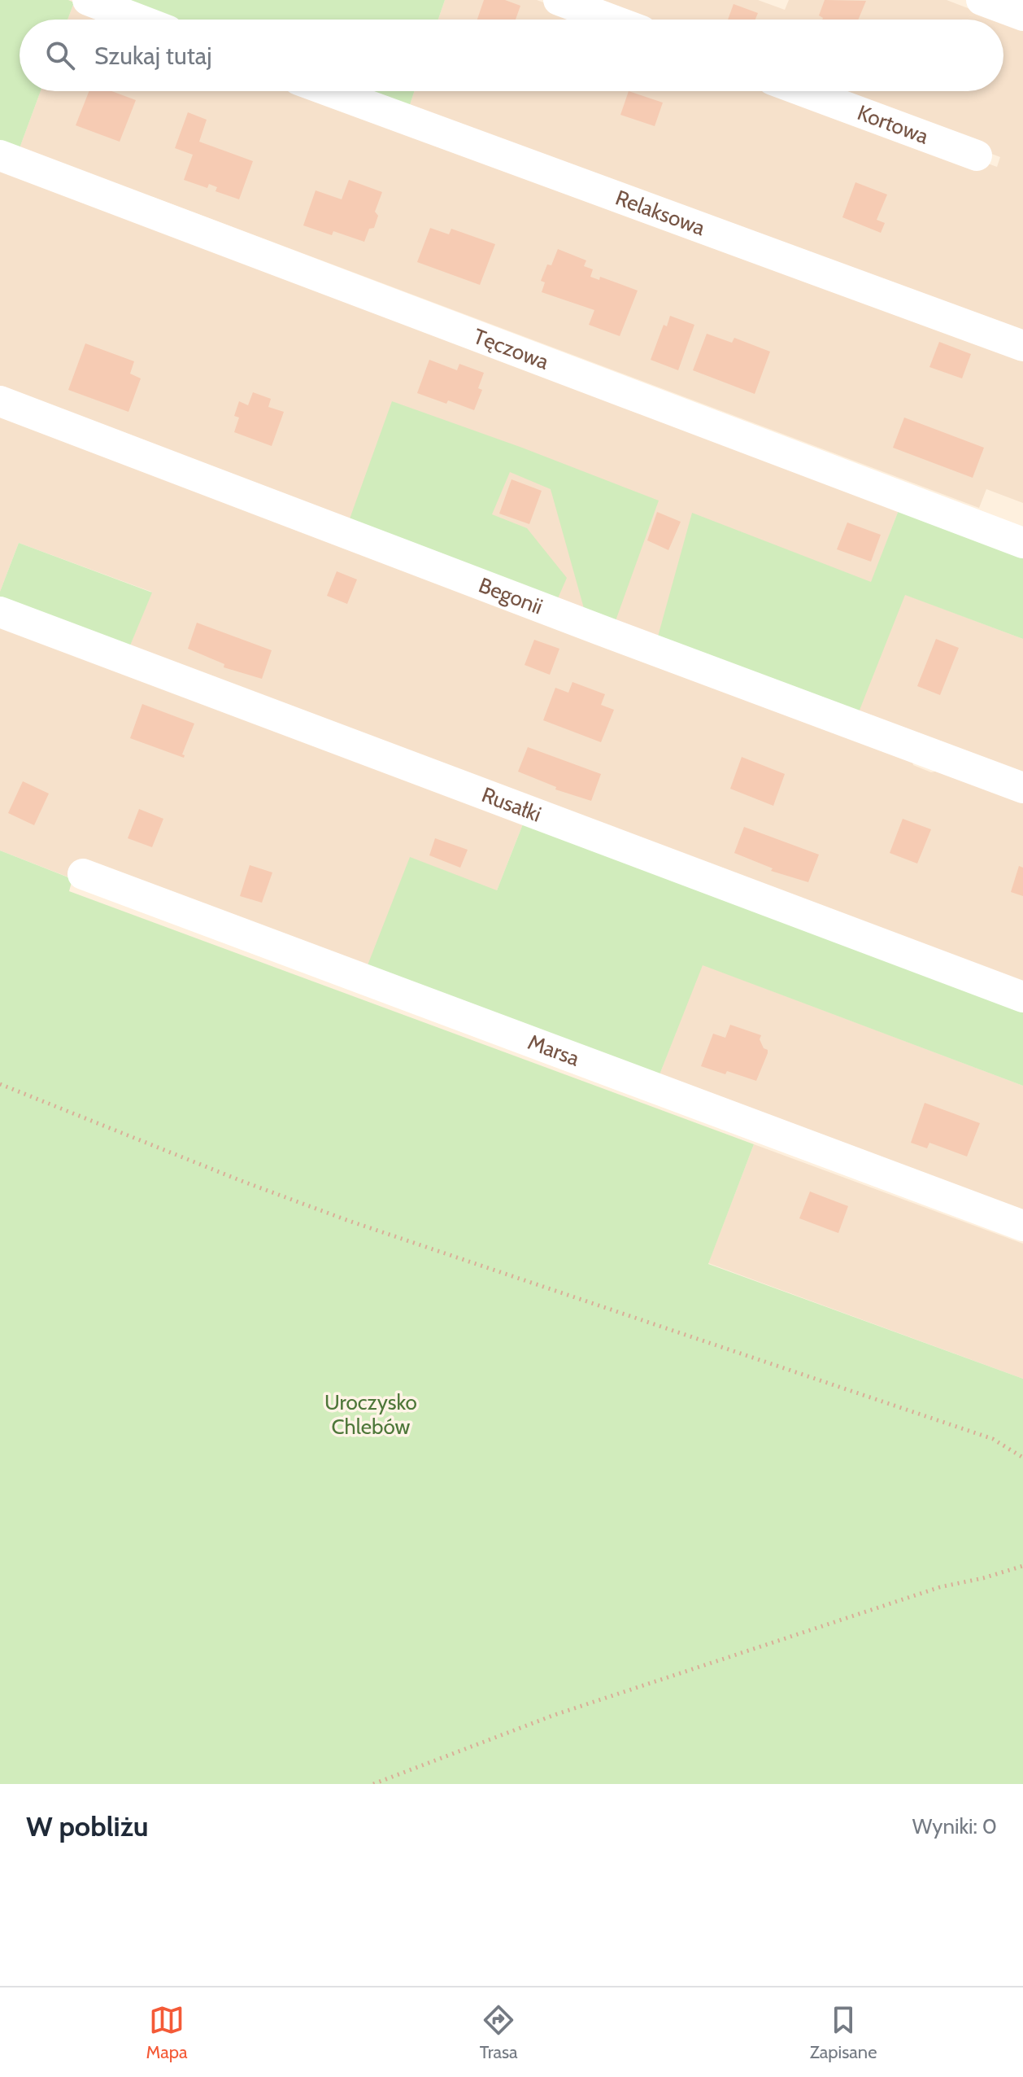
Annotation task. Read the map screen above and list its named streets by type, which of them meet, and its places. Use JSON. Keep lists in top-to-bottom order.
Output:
{
  "streets": {
    "street": [
      "Kortowa",
      "Relaksowa",
      "Tęczowa",
      "Begonii",
      "Rusałki",
      "Marsa"
    ]
  },
  "parks": ["Uroczysko Chlebów"],
  "page": {
    "search": "Szukaj tutaj",
    "heading": ["W pobliżu", "Wyniki: 0"],
    "nav": ["Mapa", "Trasa", "Zapisane"]
  }
}
